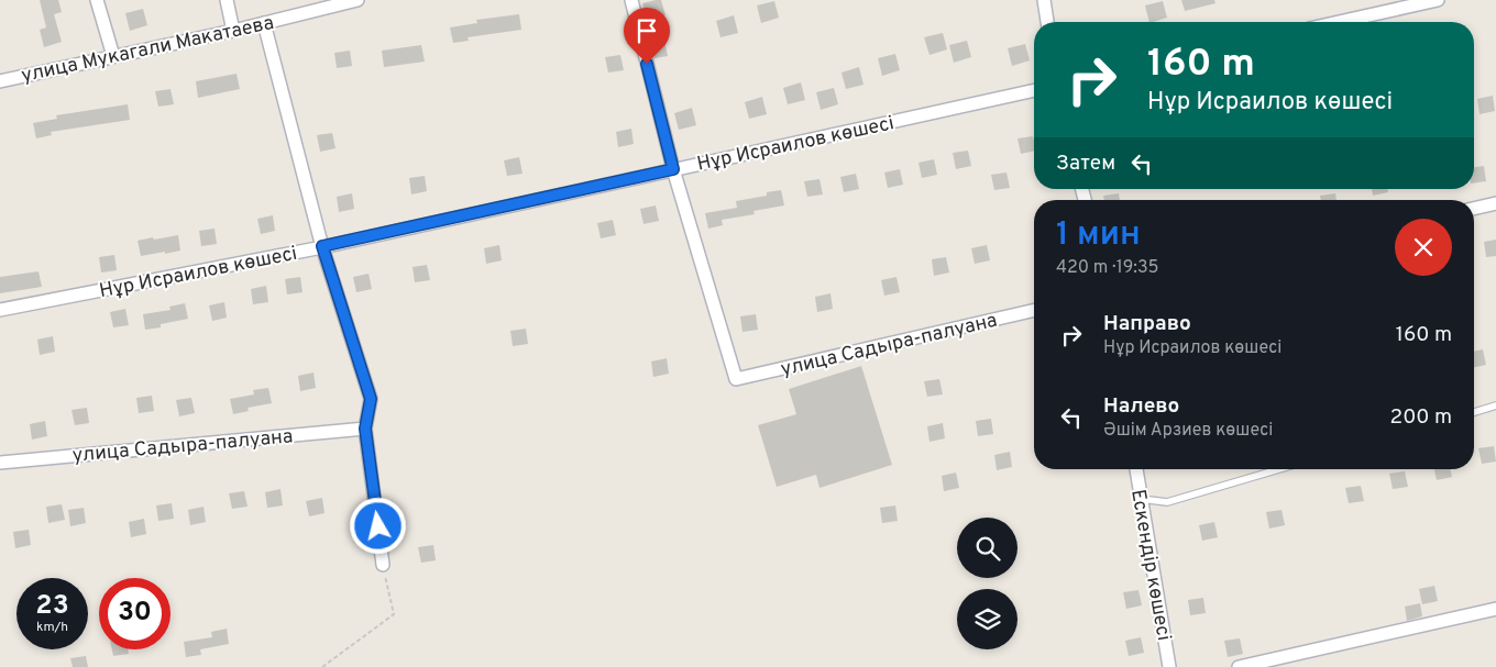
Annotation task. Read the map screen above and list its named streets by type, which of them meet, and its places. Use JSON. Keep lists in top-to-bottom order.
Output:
{
  "streets": {
    "street": [
      "улица Мукагали Макатаева",
      "Нұр Исраилов көшесі",
      "улица Садыра-палуана",
      "Ескендір көшесі"
    ]
  },
  "crossings": [
    ["Нұр Исраилов көшесі", "улица Садыра-палуана"]
  ],
  "page": {
    "turn": ["160 m", "Нұр Исраилов көшесі"],
    "then": "Затем",
    "heading": ["1 мин", "420 m · 19:35"],
    "list": [
      {
        "name": "Направо",
        "note": "Нұр Исраилов көшесі",
        "value": "160 m"
      },
      {
        "name": "Налево",
        "note": "Әшім Арзиев көшесі",
        "value": "200 m"
      }
    ],
    "speed": "23 km/h",
    "limit": "30"
  }
}
